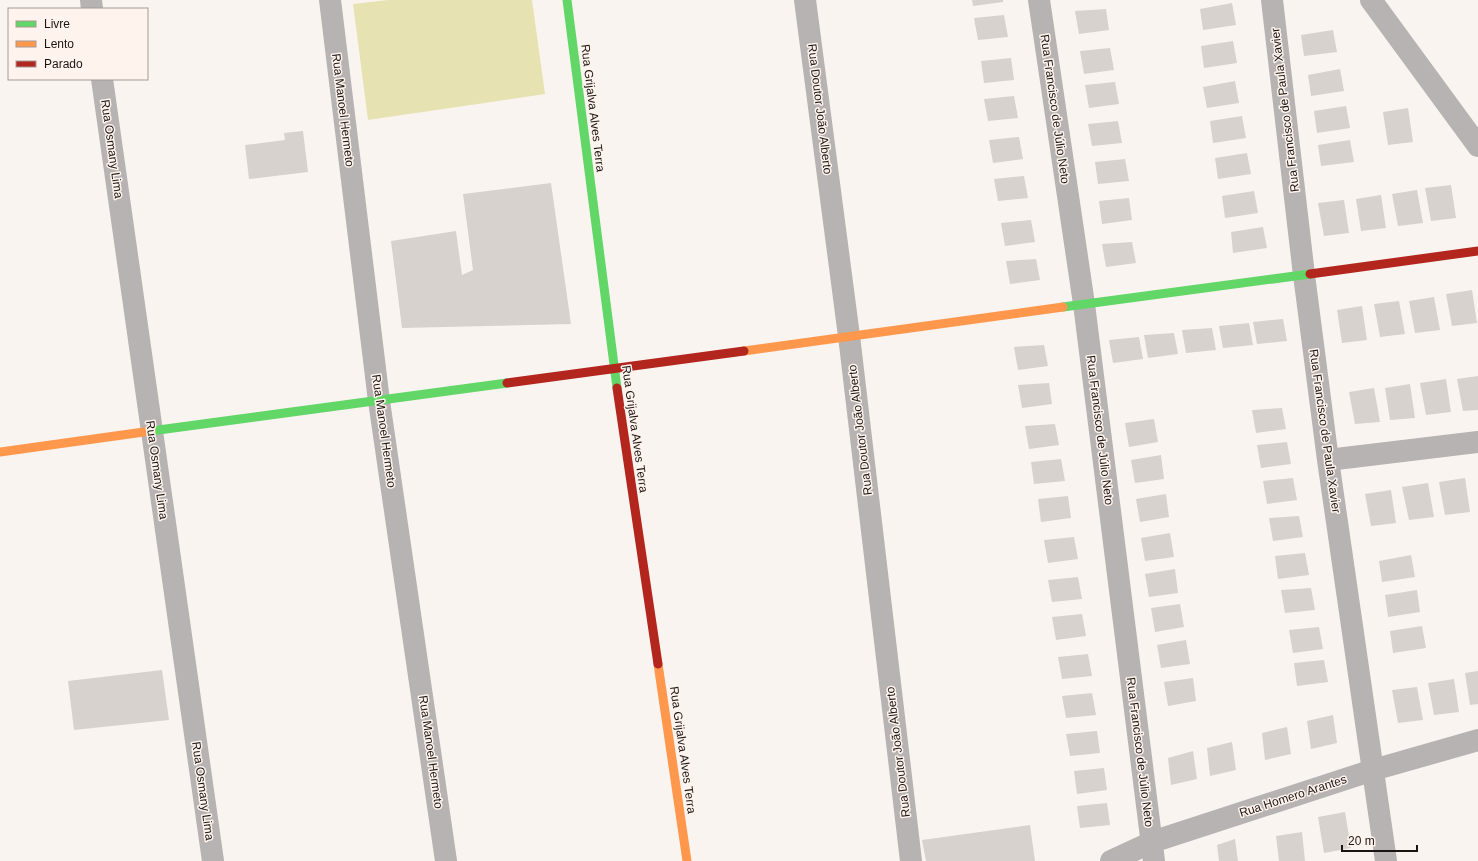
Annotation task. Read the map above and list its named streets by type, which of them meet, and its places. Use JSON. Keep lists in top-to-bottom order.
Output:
{
  "streets": {
    "street": [
      "Rua Grijalva Alves Terra",
      "Rua Doutor João Alberto",
      "Rua Francisco de Júlio Neto",
      "Rua Manoel Hermeto",
      "Rua Francisco de Paula Xavier",
      "Rua Osmany Lima",
      "Rua Homero Arantes"
    ]
  },
  "crossings": [
    ["Rua Francisco de Júlio Neto", "Rua Homero Arantes"],
    ["Rua Francisco de Paula Xavier", "Rua Homero Arantes"]
  ],
  "legend": ["Livre", "Lento", "Parado"],
  "scale_bar": "20 m"
}
